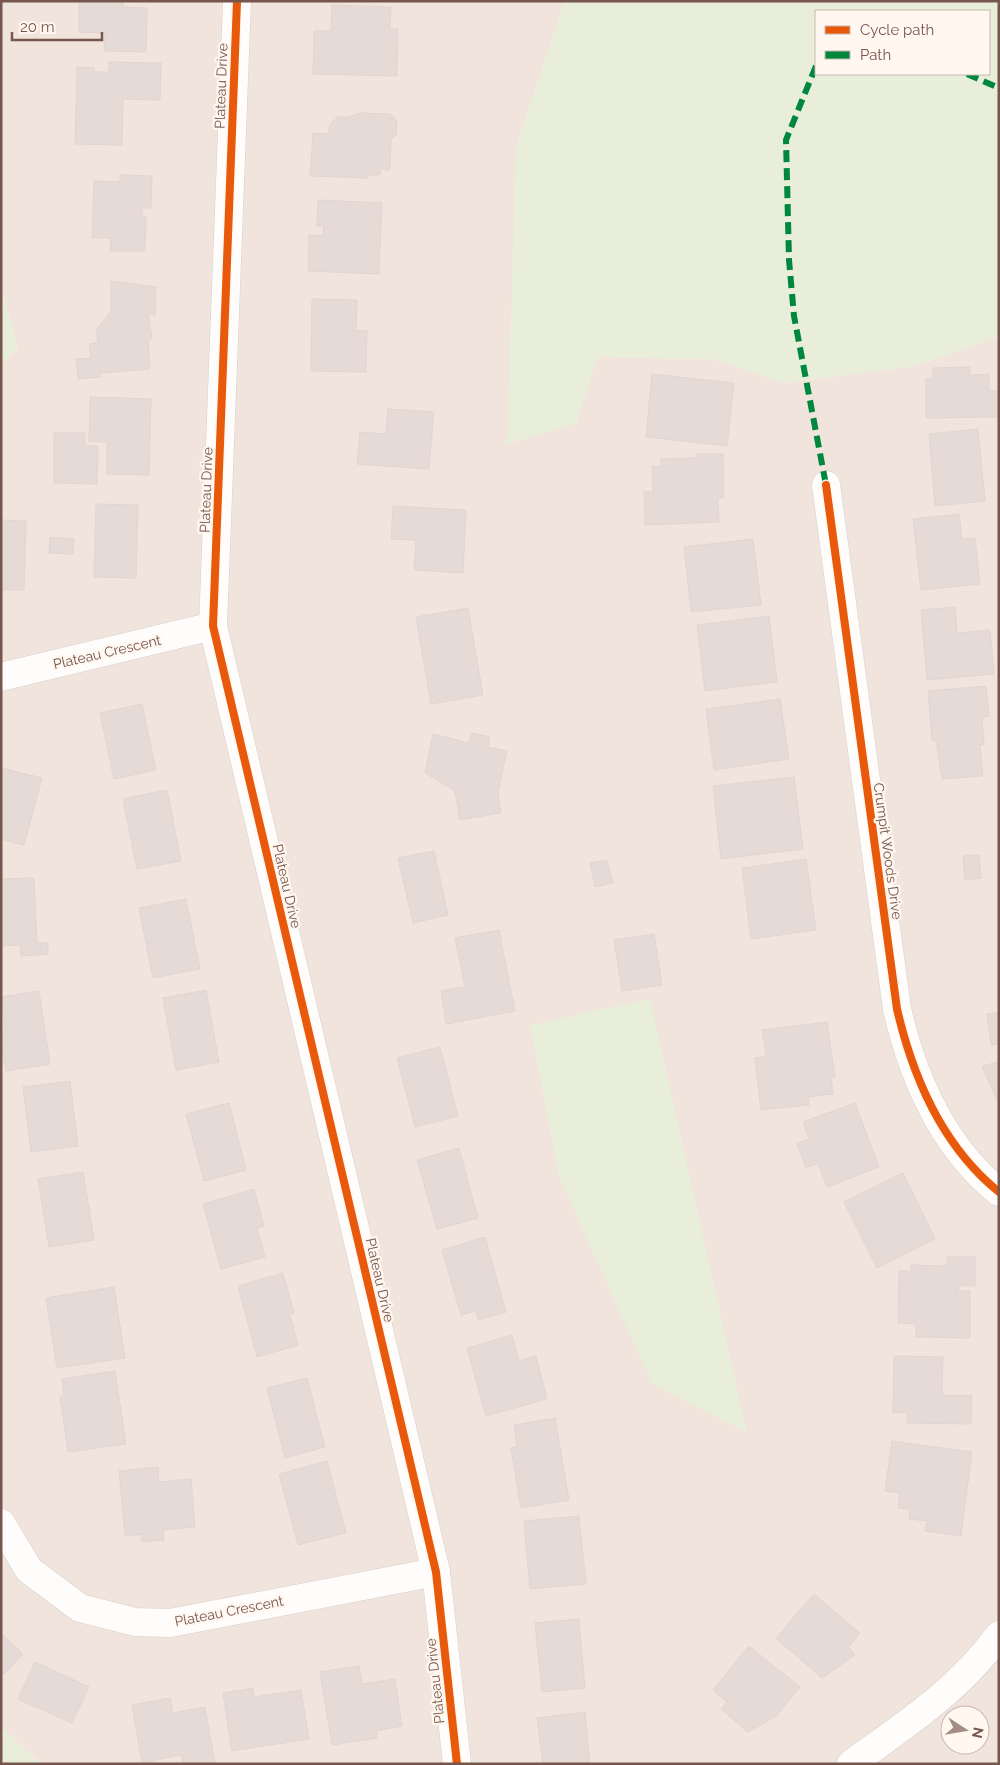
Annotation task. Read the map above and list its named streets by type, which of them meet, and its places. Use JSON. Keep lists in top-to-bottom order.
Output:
{
  "streets": {
    "street": ["Plateau Drive", "Plateau Crescent", "Crumpit Woods Drive"]
  },
  "crossings": [
    ["Plateau Drive", "Plateau Crescent"]
  ],
  "legend": ["Cycle path", "Path"],
  "scale_bar": "20 m",
  "north": "right"
}
